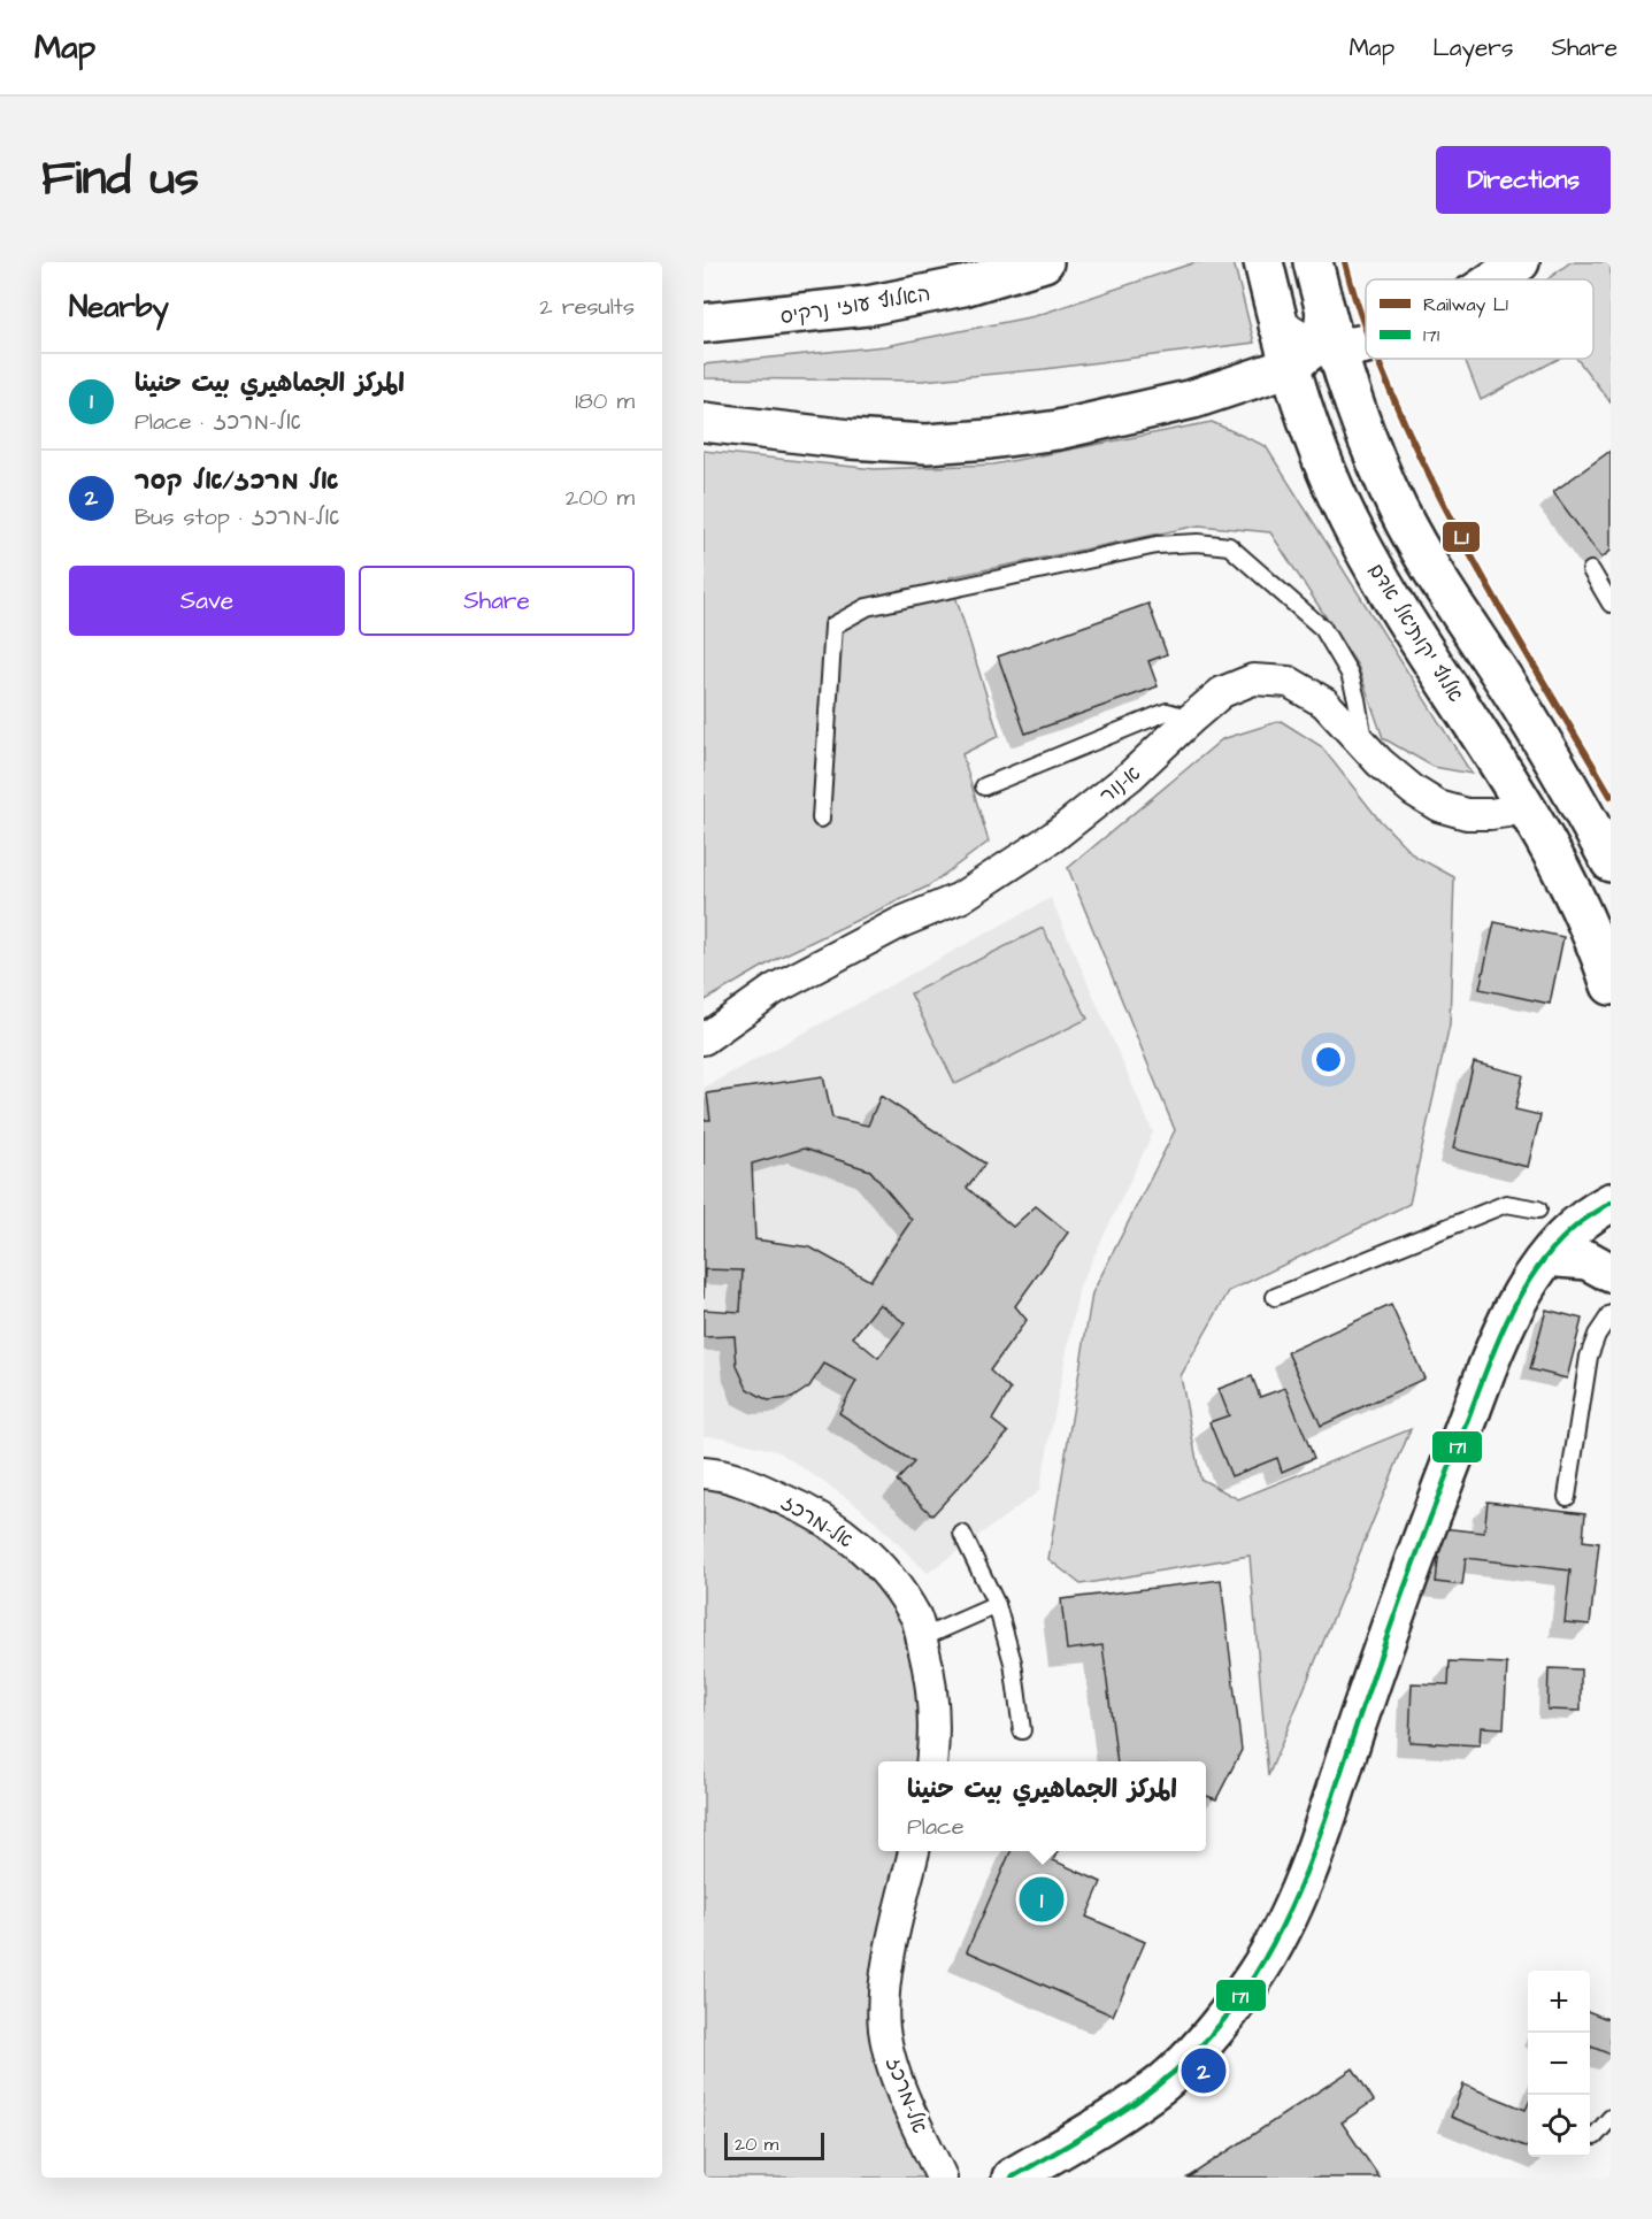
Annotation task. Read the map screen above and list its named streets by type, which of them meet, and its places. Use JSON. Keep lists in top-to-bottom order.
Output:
{
  "streets": {
    "main road": ["האלוף עוזי נרקיס", "אלוף יקותיאל אדם"],
    "street": ["א-נור", "אל-מרכז"]
  },
  "crossings": [
    ["אלוף יקותיאל אדם", "א-נור"]
  ],
  "lines": ["rail line L1", "transit line 171"],
  "legend": ["Railway L1", "171"],
  "scale_bar": "20 m",
  "page": {
    "header": "Map",
    "nav": ["Map", "Layers", "Share"],
    "title": "Find us",
    "buttons": [
      "Directions",
      ["Save", "Share"]
    ],
    "heading": ["Nearby", "2 results"],
    "list": [
      {
        "mark": "1",
        "name": "المركز الجماهيري بيت حنينا",
        "note": "Place · אל-מרכז",
        "value": "180 m"
      },
      {
        "mark": "2",
        "name": "אל מרכז/אל קסר",
        "note": "Bus stop · אל-מרכז",
        "value": "200 m"
      }
    ],
    "popup": ["المركز الجماهيري بيت حنينا", "Place"],
    "pins": ["1", "2"],
    "map_buttons": ["+", "−"],
    "scale": "20 m"
  }
}
